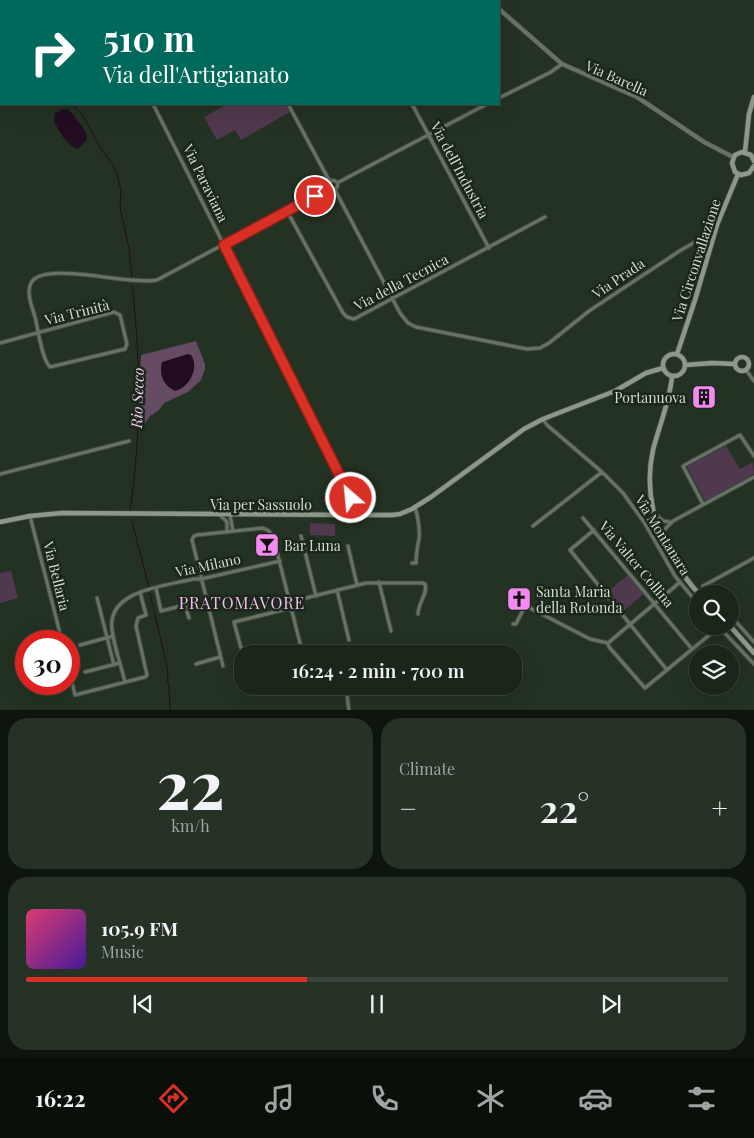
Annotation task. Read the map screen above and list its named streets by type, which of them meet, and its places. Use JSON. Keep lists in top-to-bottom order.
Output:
{
  "streets": {
    "main road": ["Via Circonvallazione", "Via per Sassuolo"],
    "street": [
      "Via Barella",
      "Via dell’Industria",
      "Via Paraviana",
      "Via Prada",
      "Via della Tecnica",
      "Via Trinità",
      "Via Montanara",
      "Via Valter Collina",
      "Via Milano",
      "Via Bellaria"
    ]
  },
  "crossings": [
    ["Via dell’Industria", "Via della Tecnica"],
    ["Via Paraviana", "Via Trinità"],
    ["Via Paraviana", "Via per Sassuolo"],
    ["Via Circonvallazione", "Via Prada"],
    ["Via Circonvallazione", "Via per Sassuolo"],
    ["Via Prada", "Via della Tecnica"],
    ["Via per Sassuolo", "Via Montanara"],
    ["Via per Sassuolo", "Via Bellaria"]
  ],
  "districts": ["PRATOMAVORE"],
  "water": ["Rio Secco"],
  "places": {
    "building": ["Portanuova"],
    "bar": ["Bar Luna"],
    "church": ["Santa Maria della Rotonda"]
  },
  "page": {
    "turn": ["510 m", "Via dell'Artigianato"],
    "limit": "30",
    "trip": "16:24 · 2 min · 700 m",
    "tile": [
      ["22", "km/h"],
      "Climate"
    ],
    "heat": ["−", "22°", "+"],
    "song": ["105.9 FM", "Music"],
    "tabs": "16:22"
  }
}
